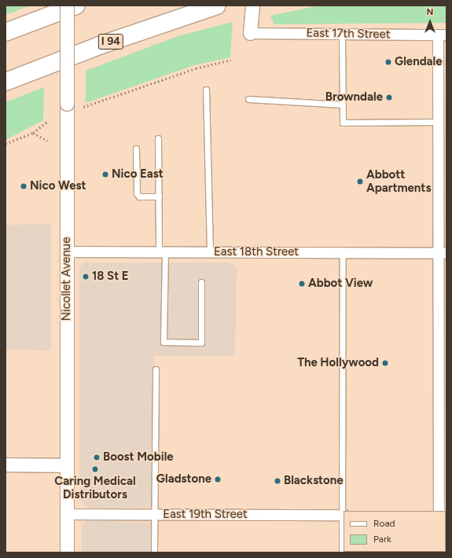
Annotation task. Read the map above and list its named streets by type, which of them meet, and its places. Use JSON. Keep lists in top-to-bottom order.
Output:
{
  "streets": {
    "highway": ["I 94"],
    "street": [
      "East 17th Street",
      "East 18th Street",
      "Nicollet Avenue",
      "East 19th Street"
    ]
  },
  "crossings": [
    ["East 18th Street", "Nicollet Avenue"],
    ["Nicollet Avenue", "East 19th Street"]
  ],
  "places": [
    "Glendale",
    "Browndale",
    "Nico East",
    "Abbott Apartments",
    "Nico West",
    "18 St E",
    "Abbot View",
    "The Hollywood",
    "Boost Mobile",
    "Caring Medical Distributors",
    "Gladstone",
    "Blackstone"
  ],
  "legend": ["Road", "Park"],
  "north": "top"
}
